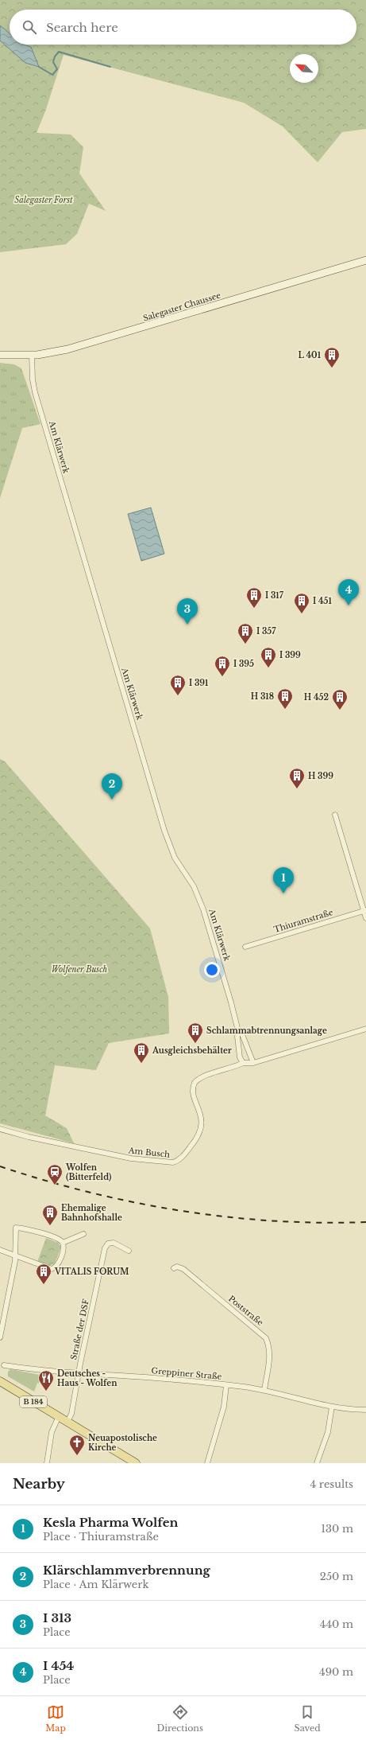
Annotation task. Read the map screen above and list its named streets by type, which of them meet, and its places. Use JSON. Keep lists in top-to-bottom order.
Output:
{
  "streets": {
    "main road": ["Salegaster Chaussee", "B 184"],
    "street": [
      "Am Klärwerk",
      "Thiuramstraße",
      "Am Busch",
      "Poststraße",
      "Straße der DSF",
      "Greppiner Straße"
    ]
  },
  "crossings": [
    ["Salegaster Chaussee", "Am Klärwerk"],
    ["Am Klärwerk", "Am Busch"],
    ["Poststraße", "Greppiner Straße"],
    ["Straße der DSF", "Greppiner Straße"],
    ["Straße der DSF", "B 184"]
  ],
  "parks": ["Salegaster Forst", "Wolfener Busch"],
  "places": {
    "building": [
      "L 401",
      "I 317",
      "I 451",
      "I 357",
      "I 399",
      "I 395",
      "I 391",
      "H 318",
      "H 452",
      "H 399",
      "Schlammabtrennungsanlage",
      "Ausgleichsbehälter",
      "Ehemalige Bahnhofshalle",
      "VITALIS FORUM"
    ],
    "station": ["Wolfen (Bitterfeld)"],
    "restaurant": ["Deutsches - Haus - Wolfen"],
    "church": ["Neuapostolische Kirche"]
  },
  "north": "top left",
  "page": {
    "search": "Search here",
    "pins": [
      "4",
      "3",
      "2",
      "1"
    ],
    "heading": ["Nearby", "4 results"],
    "list": [
      {
        "mark": "1",
        "name": "Kesla Pharma Wolfen",
        "note": "Place · Thiuramstraße",
        "value": "130 m"
      },
      {
        "mark": "2",
        "name": "Klärschlammverbrennung",
        "note": "Place · Am Klärwerk",
        "value": "250 m"
      },
      {
        "mark": "3",
        "name": "I 313",
        "note": "Place",
        "value": "440 m"
      },
      {
        "mark": "4",
        "name": "I 454",
        "note": "Place",
        "value": "490 m"
      }
    ],
    "nav": ["Map", "Directions", "Saved"]
  }
}
